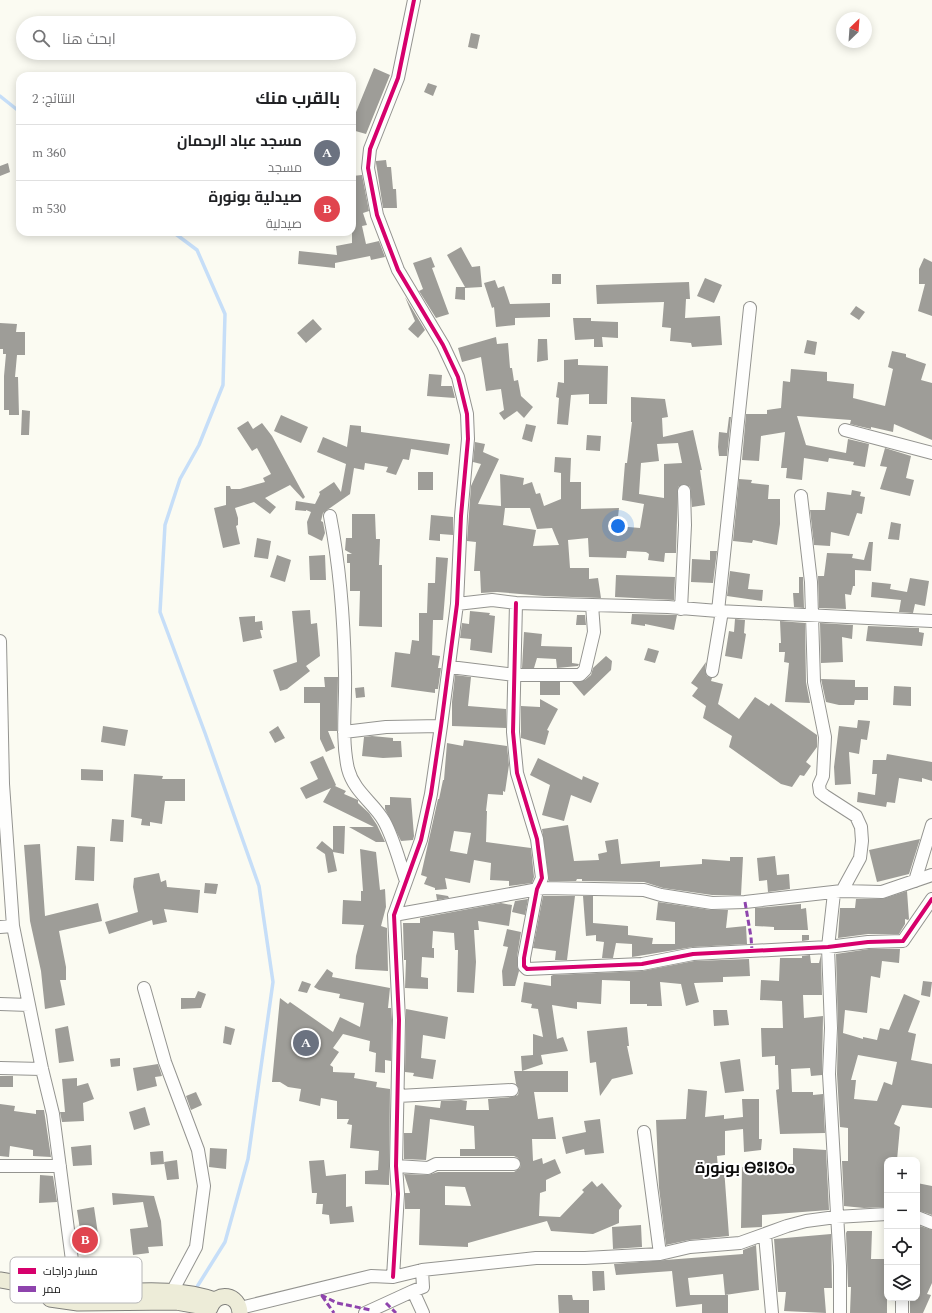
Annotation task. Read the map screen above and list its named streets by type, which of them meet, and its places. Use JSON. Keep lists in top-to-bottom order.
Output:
{
  "districts": ["بونورة ⴱⵓⵏⵓⵔⴰ"],
  "legend": ["مسار دراجات", "ممر"],
  "north": "top right",
  "page": {
    "search": "ابحث هنا",
    "heading": ["بالقرب منك", "النتائج: 2"],
    "list": [
      {
        "mark": "A",
        "name": "مسجد عباد الرحمان",
        "note": "مسجد",
        "value": "360 m"
      },
      {
        "mark": "B",
        "name": "صيدلية بونورة",
        "note": "صيدلية",
        "value": "530 m"
      }
    ],
    "pins": ["A", "B"],
    "map_buttons": ["+", "−"]
  }
}
